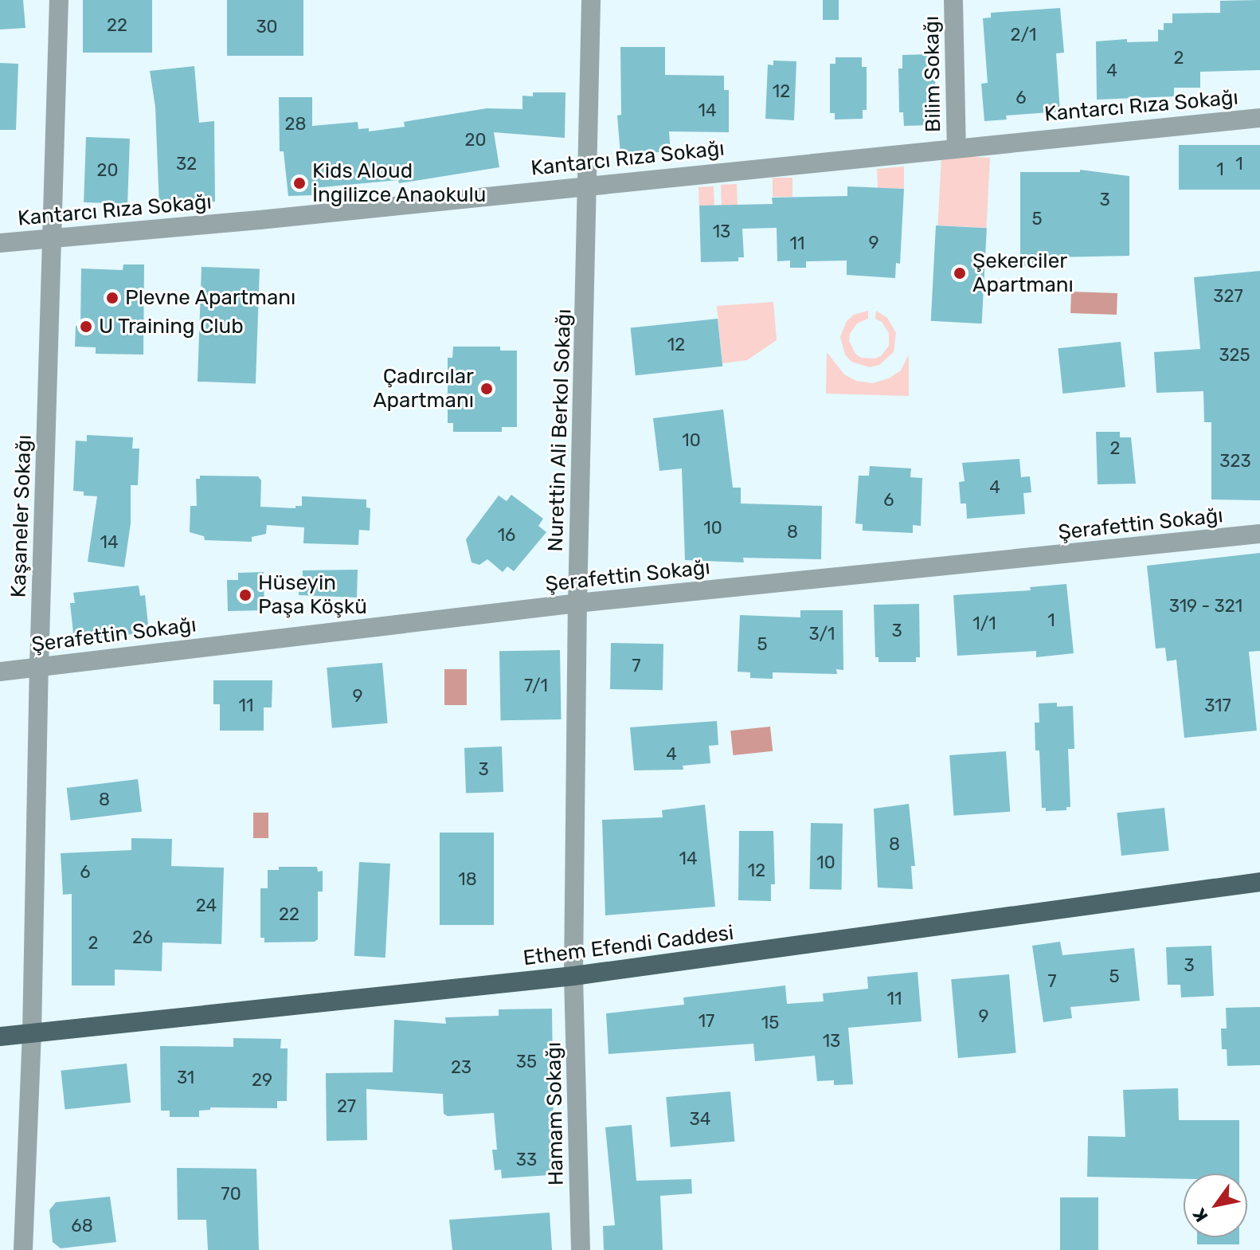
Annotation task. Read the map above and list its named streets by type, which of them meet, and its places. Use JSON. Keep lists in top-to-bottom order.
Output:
{
  "streets": {
    "main road": ["Ethem Efendi Caddesi"],
    "street": [
      "Bilim Sokağı",
      "Kantarcı Rıza Sokağı",
      "Nurettin Ali Berkol Sokağı",
      "Kaşaneler Sokağı",
      "Şerafettin Sokağı",
      "Hamam Sokağı"
    ]
  },
  "crossings": [
    ["Bilim Sokağı", "Kantarcı Rıza Sokağı"],
    ["Kantarcı Rıza Sokağı", "Nurettin Ali Berkol Sokağı"],
    ["Kantarcı Rıza Sokağı", "Kaşaneler Sokağı"],
    ["Nurettin Ali Berkol Sokağı", "Şerafettin Sokağı"],
    ["Nurettin Ali Berkol Sokağı", "Ethem Efendi Caddesi"],
    ["Nurettin Ali Berkol Sokağı", "Hamam Sokağı"],
    ["Kaşaneler Sokağı", "Şerafettin Sokağı"],
    ["Kaşaneler Sokağı", "Ethem Efendi Caddesi"],
    ["Ethem Efendi Caddesi", "Hamam Sokağı"]
  ],
  "places": [
    "Kids Aloud İngilizce Anaokulu",
    "Şekerciler Apartmanı",
    "Plevne Apartmanı",
    "U Training Club",
    "Çadırcılar Apartmanı",
    "Hüseyin Paşa Köşkü"
  ],
  "house_numbers": [
    "22",
    "30",
    "2/1",
    "2",
    "4",
    "12",
    "6",
    "14",
    "28",
    "20",
    "32",
    "1",
    "1",
    "20",
    "3",
    "5",
    "13",
    "9",
    "11",
    "327",
    "12",
    "325",
    "10",
    "2",
    "323",
    "4",
    "6",
    "10",
    "8",
    "16",
    "14",
    "319 - 321",
    "1",
    "1/1",
    "3",
    "3/1",
    "5",
    "7",
    "7/1",
    "9",
    "11",
    "317",
    "4",
    "3",
    "8",
    "8",
    "14",
    "10",
    "12",
    "6",
    "18",
    "24",
    "22",
    "26",
    "2",
    "3",
    "5",
    "7",
    "11",
    "9",
    "17",
    "15",
    "13",
    "35",
    "23",
    "31",
    "29",
    "27",
    "34",
    "33",
    "70",
    "68"
  ],
  "north": "bottom left"
}
